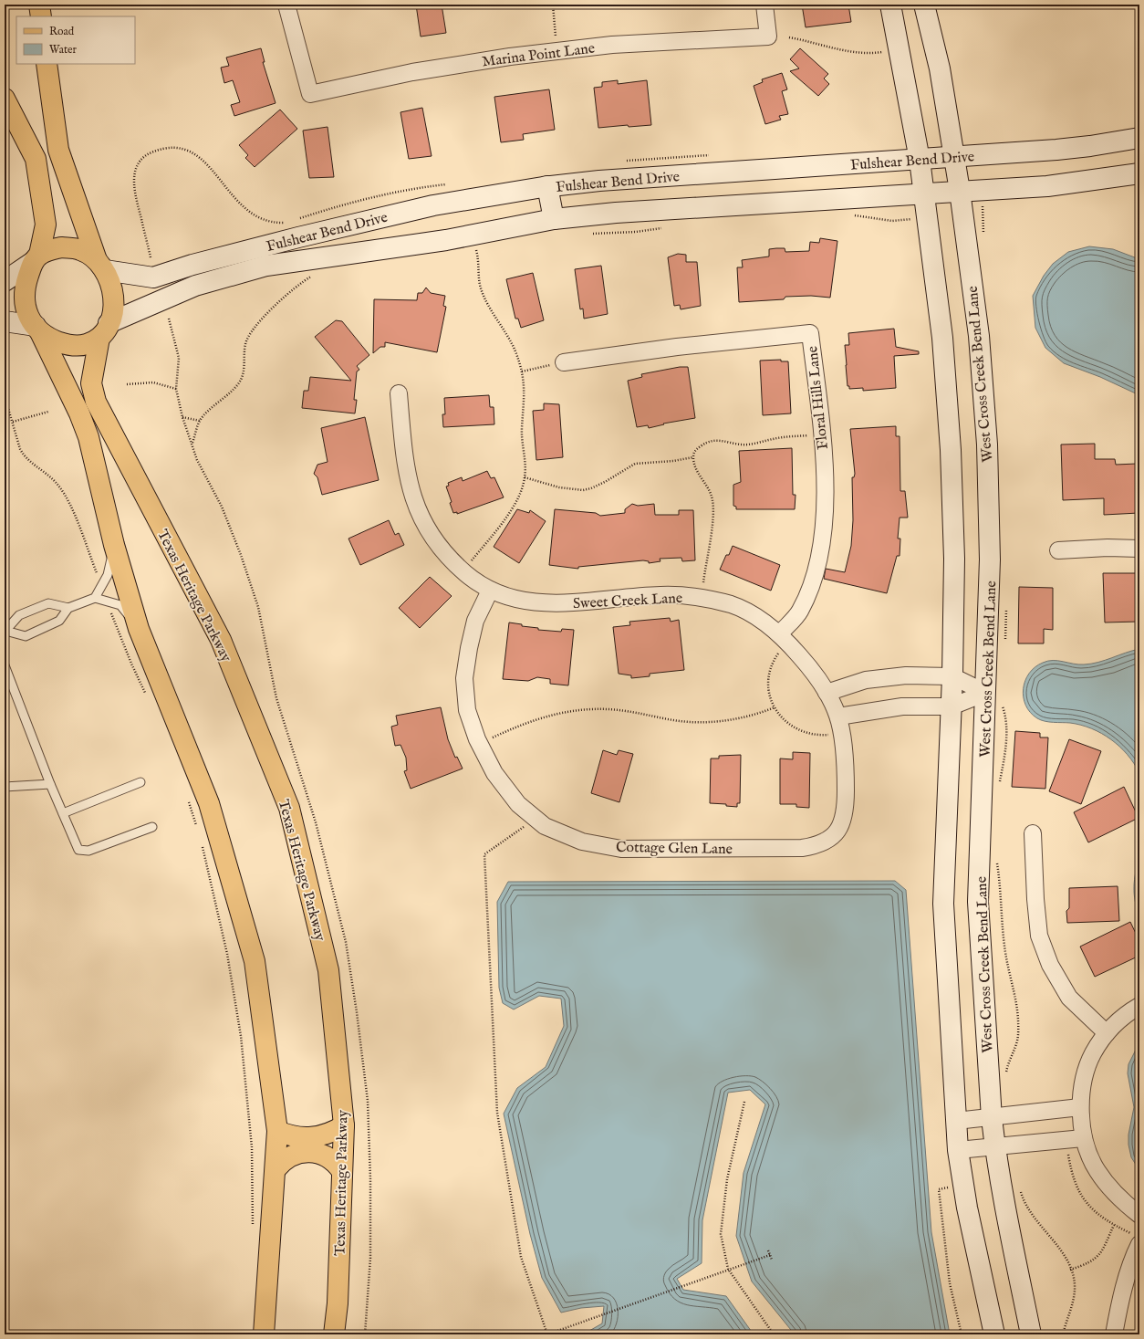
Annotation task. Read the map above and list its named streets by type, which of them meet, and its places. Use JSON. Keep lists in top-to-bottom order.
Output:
{
  "streets": {
    "main road": ["Fulshear Bend Drive", "West Cross Creek Bend Lane", "Texas Heritage Parkway"],
    "street": [
      "Marina Point Lane",
      "Floral Hills Lane",
      "Sweet Creek Lane",
      "Cottage Glen Lane"
    ]
  },
  "crossings": [
    ["Fulshear Bend Drive", "West Cross Creek Bend Lane"],
    ["Fulshear Bend Drive", "Texas Heritage Parkway"],
    ["Floral Hills Lane", "Sweet Creek Lane"],
    ["Sweet Creek Lane", "Cottage Glen Lane"]
  ],
  "legend": ["Road", "Water"]
}
